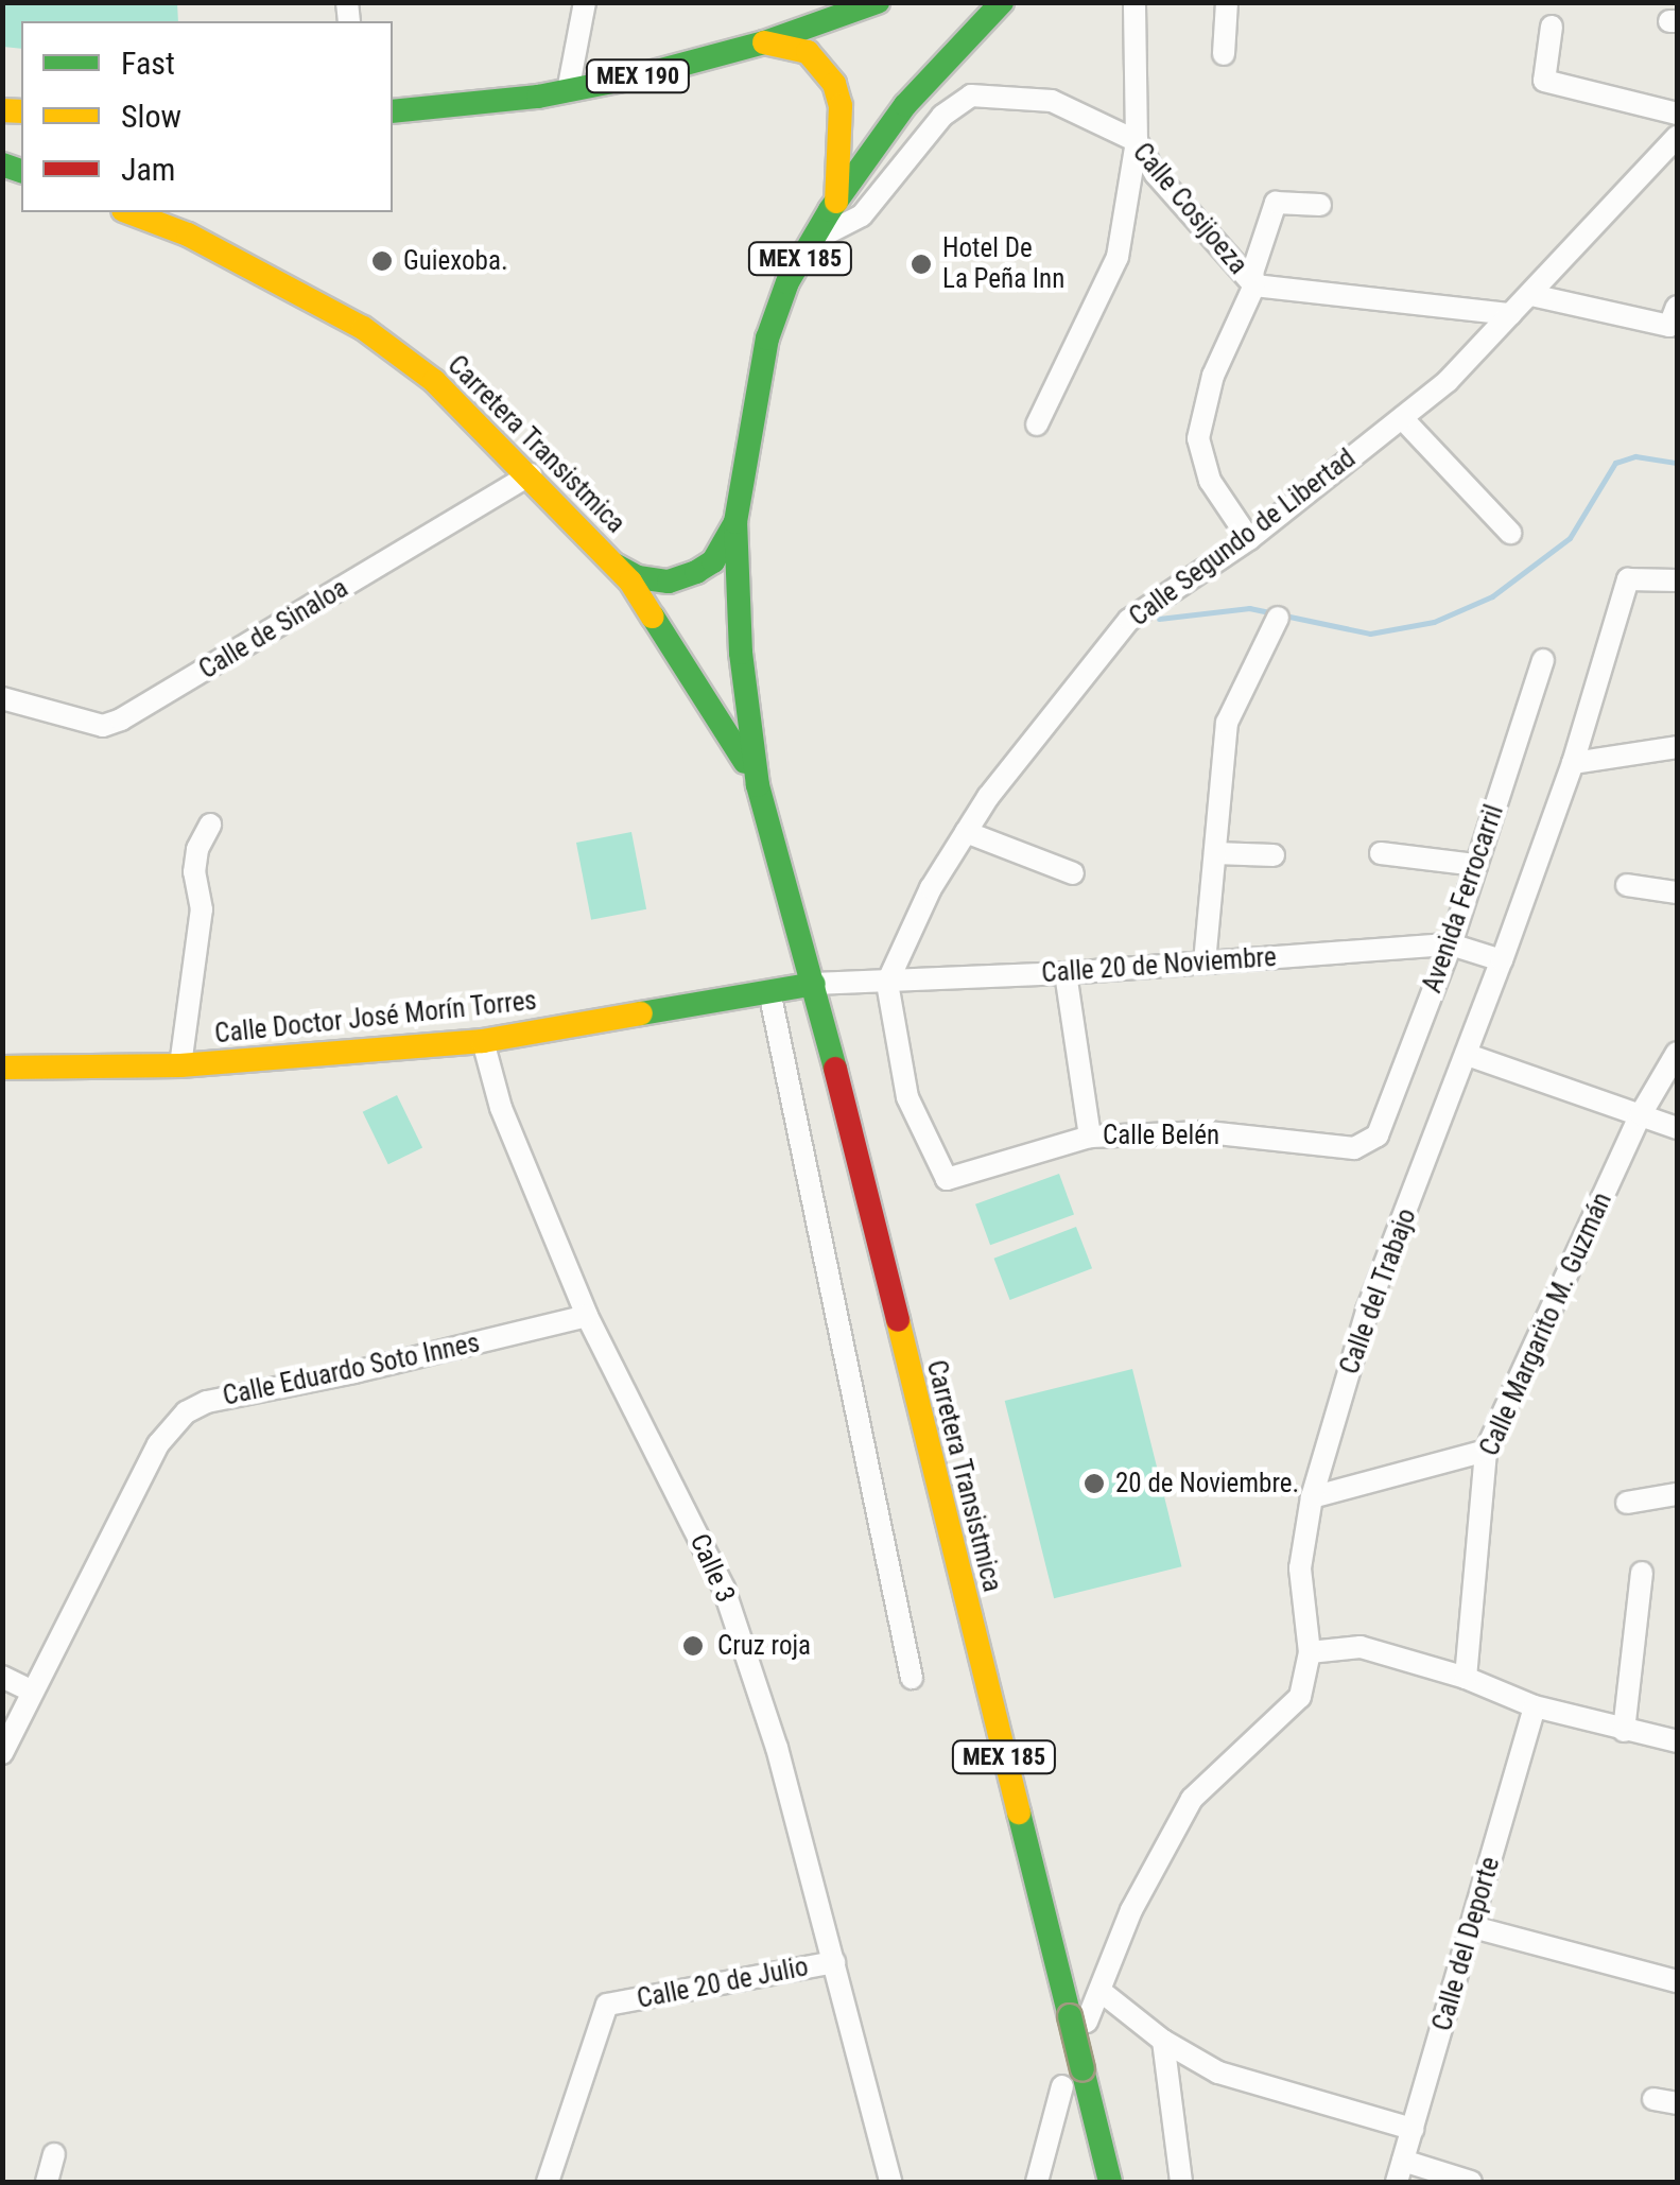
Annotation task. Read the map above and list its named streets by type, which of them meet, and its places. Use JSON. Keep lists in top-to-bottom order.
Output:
{
  "streets": {
    "main road": [
      "MEX 190",
      "MEX 185",
      "Carretera Transistmica",
      "Calle Doctor José Morín Torres"
    ],
    "street": [
      "Calle Cosijoeza",
      "Calle Segundo de Libertad",
      "Calle de Sinaloa",
      "Avenida Ferrocarril",
      "Calle 20 de Noviembre",
      "Calle Belén",
      "Calle del Trabajo",
      "Calle Margarito M. Guzmán",
      "Calle Eduardo Soto Innes",
      "Calle 3",
      "Calle del Deporte",
      "Calle 20 de Julio"
    ]
  },
  "crossings": [
    ["Calle Cosijoeza", "Carretera Transistmica"],
    ["Calle Cosijoeza", "Calle Segundo de Libertad"],
    ["Carretera Transistmica", "Calle de Sinaloa"],
    ["Carretera Transistmica", "Calle 20 de Noviembre"],
    ["Carretera Transistmica", "Calle Doctor José Morín Torres"],
    ["Calle Segundo de Libertad", "Calle 20 de Noviembre"],
    ["Calle Segundo de Libertad", "Calle Belén"],
    ["Avenida Ferrocarril", "Calle 20 de Noviembre"],
    ["Avenida Ferrocarril", "Calle Belén"],
    ["Calle 20 de Noviembre", "Calle Doctor José Morín Torres"],
    ["Calle 20 de Noviembre", "Calle Belén"],
    ["Calle 20 de Noviembre", "Calle del Trabajo"],
    ["Calle Doctor José Morín Torres", "Calle 3"],
    ["Calle Eduardo Soto Innes", "Calle 3"],
    ["Calle 3", "Calle 20 de Julio"]
  ],
  "places": [
    "Guiexoba.",
    "Hotel De La Peña Inn",
    "20 de Noviembre.",
    "Cruz roja"
  ],
  "legend": ["Fast", "Slow", "Jam"]
}
